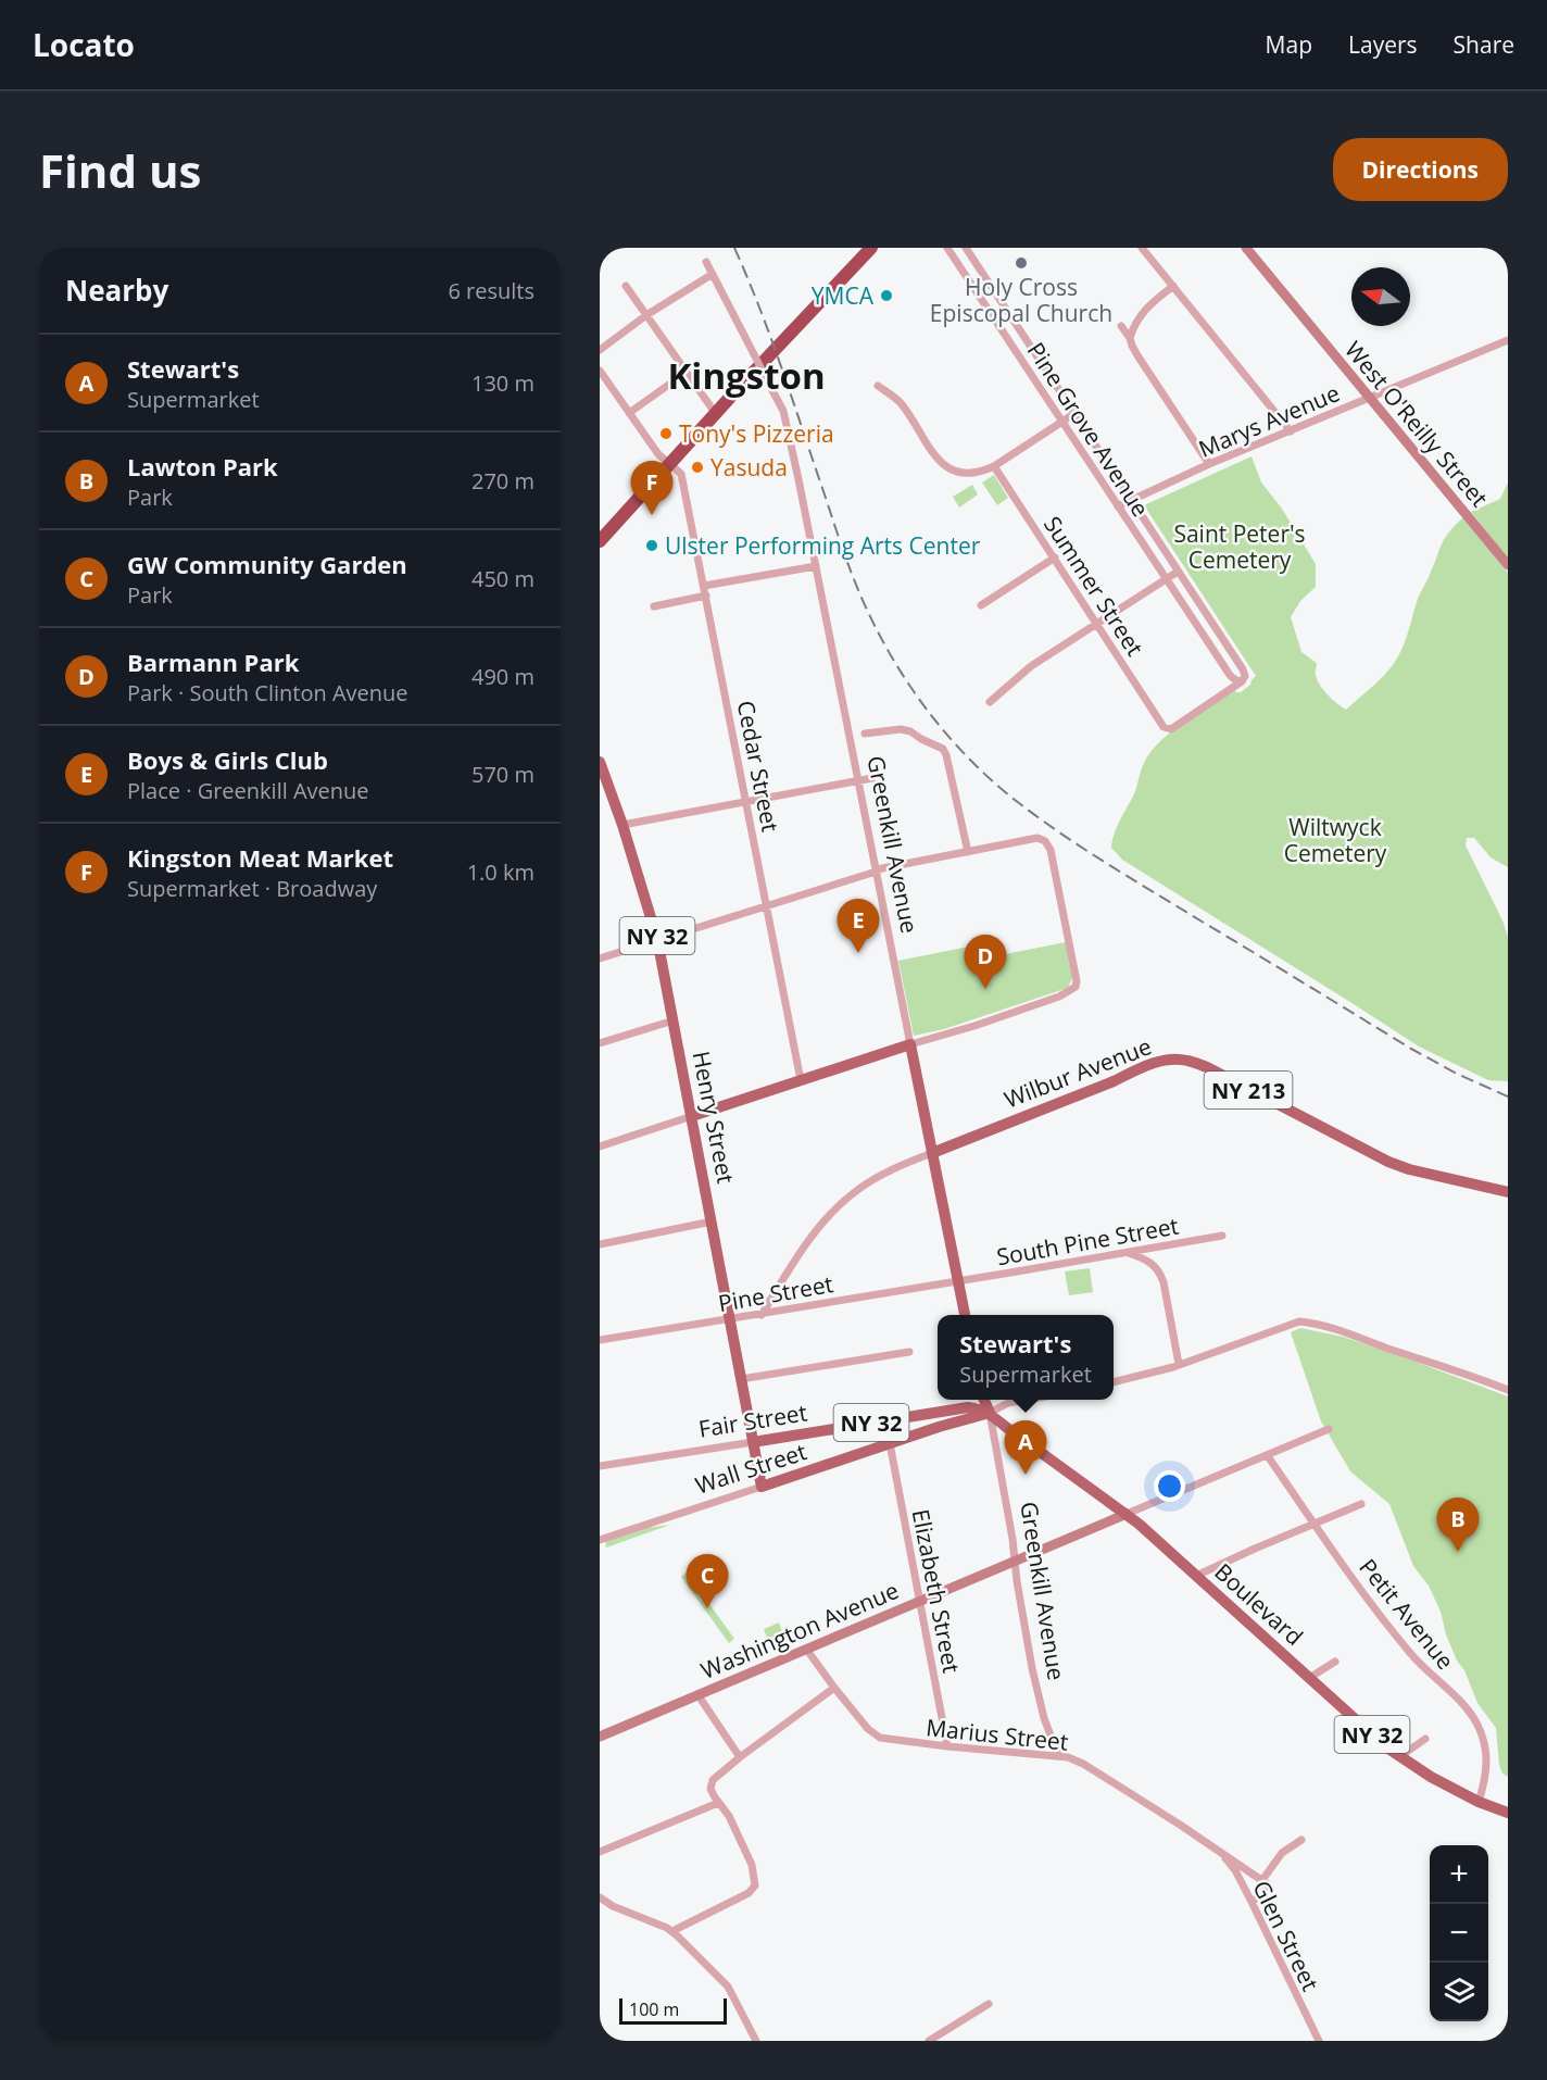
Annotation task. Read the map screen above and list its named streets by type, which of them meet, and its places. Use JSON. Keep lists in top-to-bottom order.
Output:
{
  "streets": {
    "main road": [
      "West O'Reilly Street",
      "Greenkill Avenue",
      "NY 32",
      "Wilbur Avenue",
      "NY 213",
      "Henry Street",
      "Fair Street",
      "Wall Street",
      "Boulevard",
      "Washington Avenue"
    ],
    "street": [
      "Marys Avenue",
      "Pine Grove Avenue",
      "Summer Street",
      "Cedar Street",
      "South Pine Street",
      "Pine Street",
      "Elizabeth Street",
      "Petit Avenue",
      "Marius Street",
      "Glen Street"
    ]
  },
  "crossings": [
    ["Marys Avenue", "West O'Reilly Street"],
    ["Marys Avenue", "Pine Grove Avenue"],
    ["Pine Grove Avenue", "Summer Street"],
    ["Greenkill Avenue", "Wilbur Avenue"],
    ["Greenkill Avenue", "South Pine Street"],
    ["Greenkill Avenue", "Pine Street"],
    ["Greenkill Avenue", "Fair Street"],
    ["Greenkill Avenue", "Wall Street"],
    ["Greenkill Avenue", "Boulevard"],
    ["Greenkill Avenue", "Washington Avenue"],
    ["Greenkill Avenue", "Marius Street"],
    ["Henry Street", "Pine Street"],
    ["Henry Street", "Fair Street"],
    ["Henry Street", "Wall Street"],
    ["South Pine Street", "Pine Street"],
    ["Fair Street", "Wall Street"],
    ["Fair Street", "Boulevard"],
    ["Wall Street", "Elizabeth Street"],
    ["Wall Street", "Boulevard"],
    ["Elizabeth Street", "Washington Avenue"],
    ["Elizabeth Street", "Marius Street"],
    ["Boulevard", "Petit Avenue"],
    ["Boulevard", "Washington Avenue"],
    ["Washington Avenue", "Marius Street"],
    ["Marius Street", "Glen Street"]
  ],
  "districts": ["Kingston"],
  "parks": ["Saint Peter's Cemetery", "Wiltwyck Cemetery"],
  "places": [
    "Holy Cross Episcopal Church",
    "YMCA",
    "Tony's Pizzeria",
    "Yasuda",
    "Ulster Performing Arts Center"
  ],
  "scale_bar": "100 m",
  "north": "left",
  "page": {
    "header": "Locato",
    "nav": ["Map", "Layers", "Share"],
    "buttons": "Directions",
    "title": "Find us",
    "heading": ["Nearby", "6 results"],
    "list": [
      {
        "mark": "A",
        "name": "Stewart's",
        "note": "Supermarket",
        "value": "130 m"
      },
      {
        "mark": "B",
        "name": "Lawton Park",
        "note": "Park",
        "value": "270 m"
      },
      {
        "mark": "C",
        "name": "GW Community Garden",
        "note": "Park",
        "value": "450 m"
      },
      {
        "mark": "D",
        "name": "Barmann Park",
        "note": "Park · South Clinton Avenue",
        "value": "490 m"
      },
      {
        "mark": "E",
        "name": "Boys & Girls Club",
        "note": "Place · Greenkill Avenue",
        "value": "570 m"
      },
      {
        "mark": "F",
        "name": "Kingston Meat Market",
        "note": "Supermarket · Broadway",
        "value": "1.0 km"
      }
    ],
    "pins": [
      "F",
      "E",
      "D",
      "A",
      "B",
      "C"
    ],
    "popup": ["Stewart's", "Supermarket"],
    "map_buttons": ["+", "−"],
    "scale": "100 m"
  }
}
